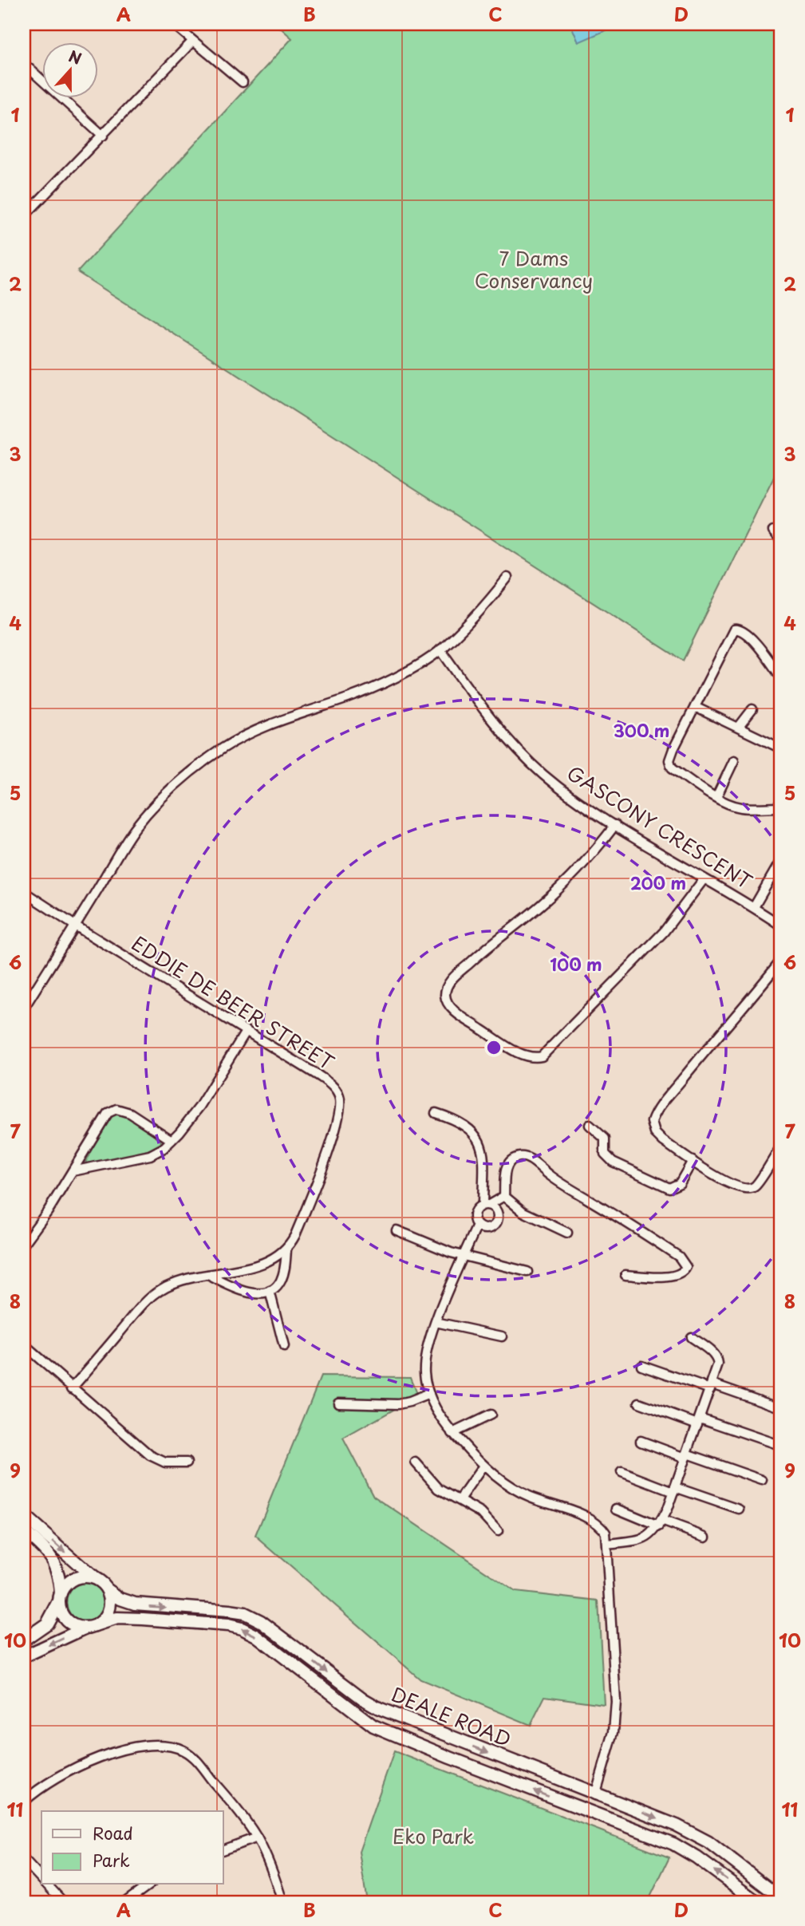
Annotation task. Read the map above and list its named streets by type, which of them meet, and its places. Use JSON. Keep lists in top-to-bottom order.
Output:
{
  "streets": {
    "street": ["GASCONY CRESCENT", "EDDIE DE BEER STREET", "DEALE ROAD"]
  },
  "parks": ["7 Dams Conservancy", "Eko Park"],
  "legend": ["Road", "Park"],
  "north": "top",
  "grid": {
    "columns": [
      "A",
      "B",
      "C",
      "D"
    ],
    "rows": [
      "1",
      "2",
      "3",
      "4",
      "5",
      "6",
      "7",
      "8",
      "9",
      "10",
      "11"
    ]
  },
  "rings": ["300 m", "200 m", "100 m"]
}
